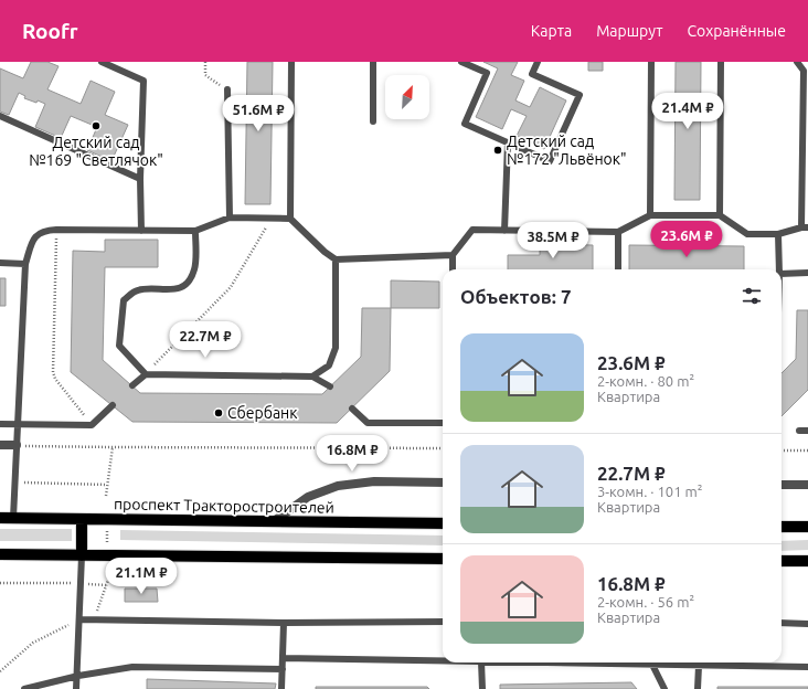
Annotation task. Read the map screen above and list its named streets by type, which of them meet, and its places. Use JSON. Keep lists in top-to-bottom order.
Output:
{
  "streets": {
    "main road": ["проспект Тракторостроителей"]
  },
  "places": ["Детский сад №169 \"Светлячок\"", "Детский сад №172 \"Львёнок\"", "Сбербанк"],
  "north": "top right",
  "page": {
    "header": "Roofr",
    "nav": ["Карта", "Маршрут", "Сохранённые"],
    "price": [
      "21.4M ₽",
      "51.6M ₽",
      "23.6M ₽",
      "38.5M ₽",
      "22.7M ₽",
      "16.8M ₽",
      "21.1M ₽"
    ],
    "heading": "Объектов: 7",
    "list": [
      {
        "name": "23.6M ₽",
        "note": "2-комн. · 80 m² · Квартира"
      },
      {
        "name": "22.7M ₽",
        "note": "3-комн. · 101 m² · Квартира"
      },
      {
        "name": "16.8M ₽",
        "note": "2-комн. · 56 m² · Квартира"
      }
    ]
  }
}
